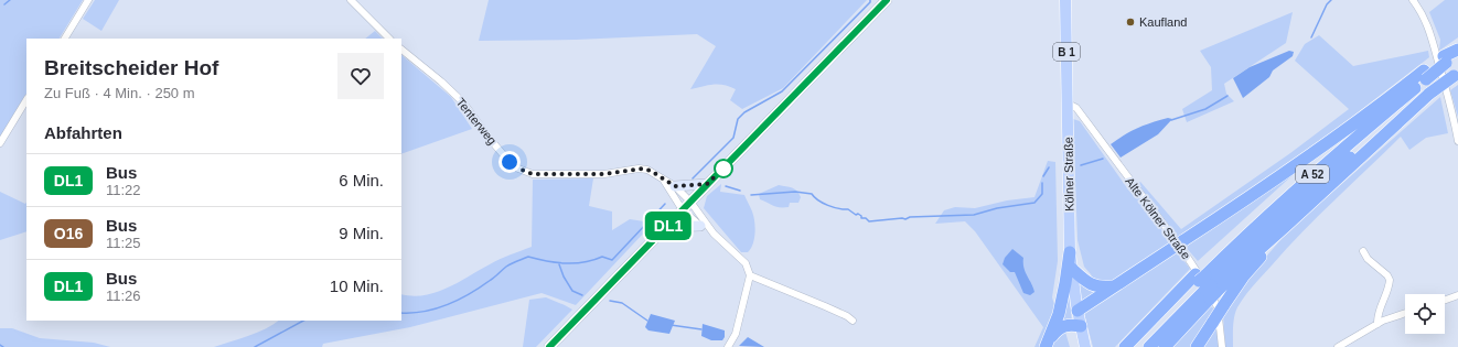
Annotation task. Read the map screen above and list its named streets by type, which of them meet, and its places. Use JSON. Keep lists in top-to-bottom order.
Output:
{
  "streets": {
    "highway": ["A 52"],
    "main road": ["B 1", "Kölner Straße"],
    "street": ["Tenterweg", "Alte Kölner Straße"]
  },
  "crossings": [
    ["Kölner Straße", "Alte Kölner Straße"]
  ],
  "places": ["Kaufland"],
  "lines": ["bus line DL1"],
  "page": {
    "on_map": "DL1",
    "heading": [
      ["Breitscheider Hof", "Zu Fuß · 4 Min. · 250 m"],
      "Abfahrten"
    ],
    "list": [
      {
        "mark": "DL1",
        "name": "Bus",
        "note": "11:22",
        "value": "6 Min."
      },
      {
        "mark": "O16",
        "name": "Bus",
        "note": "11:25",
        "value": "9 Min."
      },
      {
        "mark": "DL1",
        "name": "Bus",
        "note": "11:26",
        "value": "10 Min."
      }
    ]
  }
}
